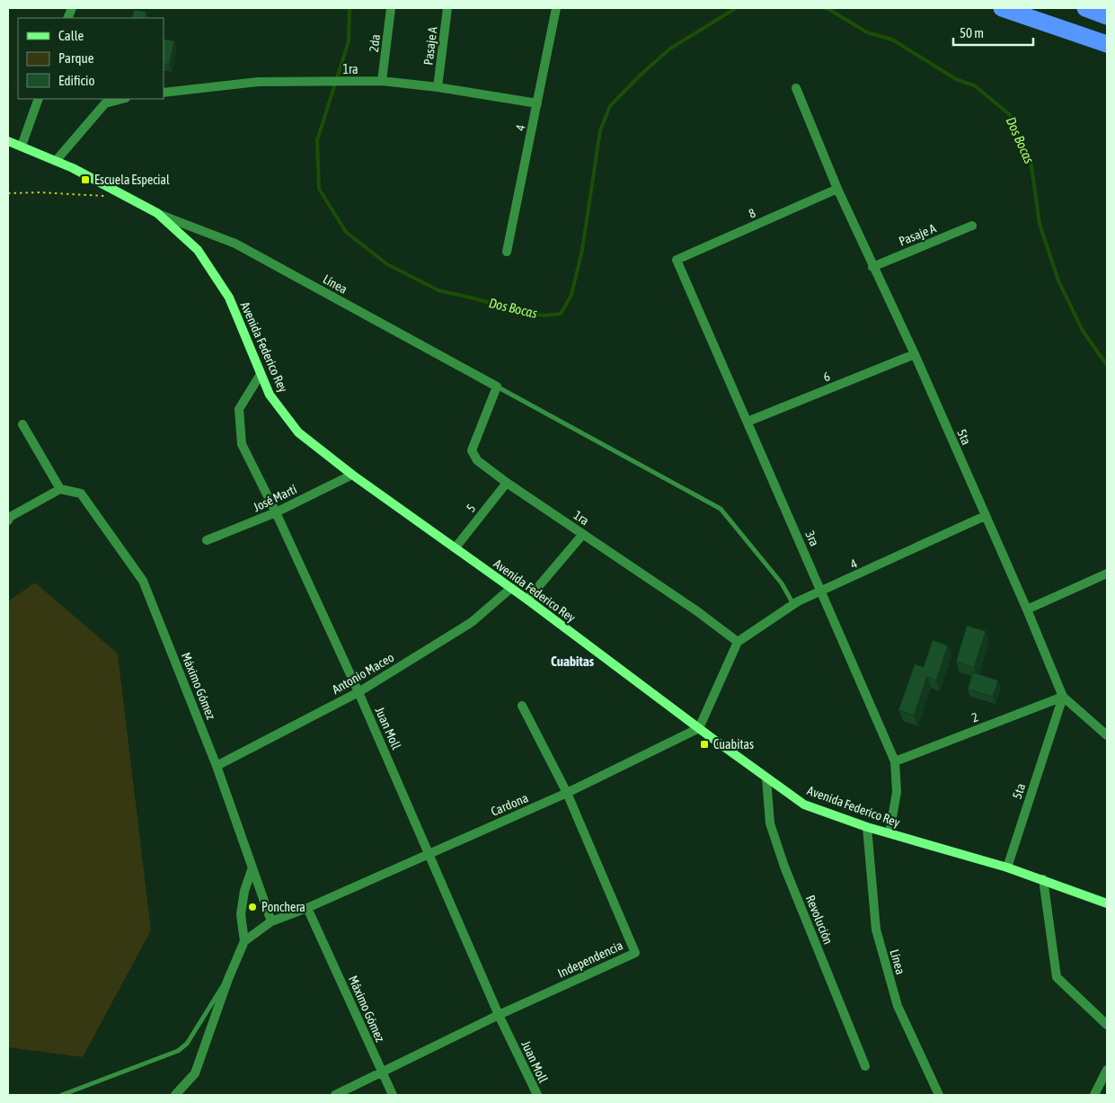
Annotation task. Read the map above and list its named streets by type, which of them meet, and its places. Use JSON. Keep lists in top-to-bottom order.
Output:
{
  "streets": {
    "main road": ["Avenida Federico Rey"],
    "street": [
      "2da",
      "Pasaje A",
      "1ra",
      "4",
      "8",
      "Línea",
      "6",
      "5ta",
      "José Martí",
      "5",
      "3ra",
      "Antonio Maceo",
      "Máximo Gómez",
      "2",
      "Juan Moll",
      "Cardona",
      "Revolución",
      "Independencia"
    ]
  },
  "crossings": [
    ["2da", "1ra"],
    ["Pasaje A", "1ra"],
    ["Pasaje A", "5ta"],
    ["1ra", "4"],
    ["1ra", "Línea"],
    ["1ra", "5"],
    ["4", "5ta"],
    ["4", "3ra"],
    ["8", "5ta"],
    ["8", "3ra"],
    ["Línea", "Avenida Federico Rey"],
    ["Avenida Federico Rey", "5ta"],
    ["Avenida Federico Rey", "José Martí"],
    ["Avenida Federico Rey", "5"],
    ["Avenida Federico Rey", "3ra"],
    ["Avenida Federico Rey", "Antonio Maceo"],
    ["Avenida Federico Rey", "Juan Moll"],
    ["Avenida Federico Rey", "Cardona"],
    ["Avenida Federico Rey", "Revolución"],
    ["6", "5ta"],
    ["6", "3ra"],
    ["5ta", "2"],
    ["José Martí", "Juan Moll"],
    ["3ra", "2"],
    ["Antonio Maceo", "Máximo Gómez"],
    ["Antonio Maceo", "Juan Moll"],
    ["Máximo Gómez", "Cardona"],
    ["Máximo Gómez", "Independencia"],
    ["Juan Moll", "Cardona"],
    ["Juan Moll", "Independencia"],
    ["Cardona", "Independencia"]
  ],
  "districts": ["Cuabitas"],
  "water": ["Dos Bocas"],
  "places": {
    "transit": ["Escuela Especial", "Cuabitas"],
    "other": ["Ponchera"]
  },
  "legend": ["Calle", "Parque", "Edificio"],
  "scale_bar": "50 m"
}
